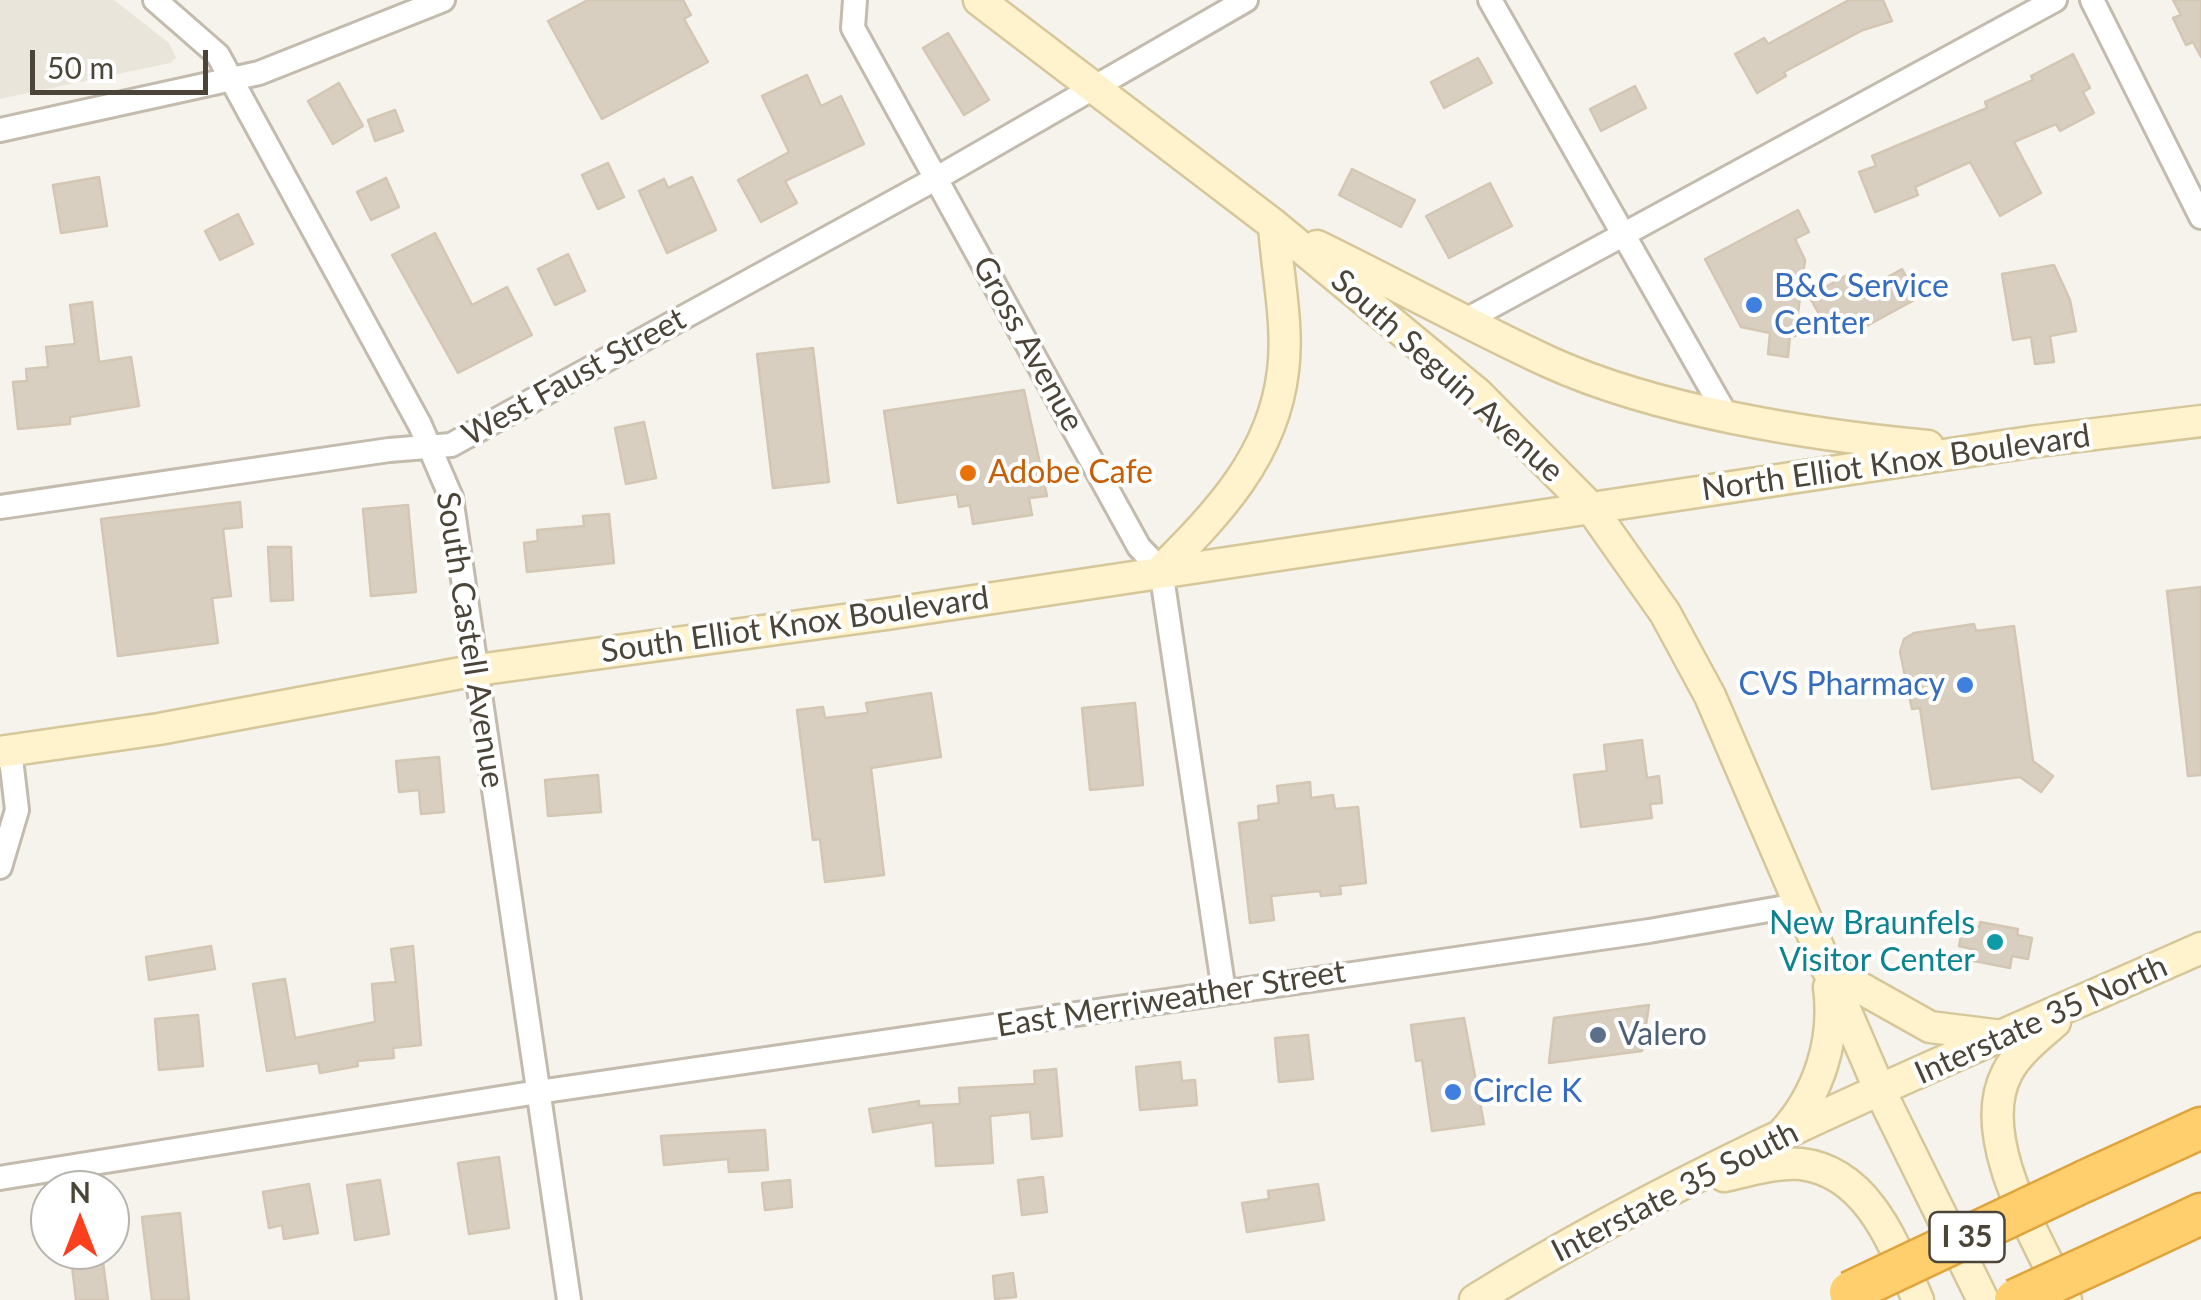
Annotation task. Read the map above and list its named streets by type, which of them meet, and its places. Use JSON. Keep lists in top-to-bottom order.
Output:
{
  "streets": {
    "highway": ["I 35"],
    "main road": [
      "South Seguin Avenue",
      "North Elliot Knox Boulevard",
      "South Elliot Knox Boulevard",
      "Interstate 35 North",
      "Interstate 35 South"
    ],
    "street": [
      "Gross Avenue",
      "West Faust Street",
      "South Castell Avenue",
      "East Merriweather Street"
    ]
  },
  "crossings": [
    ["Gross Avenue", "West Faust Street"],
    ["Gross Avenue", "South Elliot Knox Boulevard"],
    ["South Seguin Avenue", "West Faust Street"],
    ["South Seguin Avenue", "North Elliot Knox Boulevard"],
    ["South Seguin Avenue", "South Elliot Knox Boulevard"],
    ["South Seguin Avenue", "East Merriweather Street"],
    ["South Seguin Avenue", "Interstate 35 North"],
    ["South Seguin Avenue", "Interstate 35 South"],
    ["West Faust Street", "South Castell Avenue"],
    ["North Elliot Knox Boulevard", "South Elliot Knox Boulevard"],
    ["South Elliot Knox Boulevard", "South Castell Avenue"],
    ["South Castell Avenue", "East Merriweather Street"],
    ["Interstate 35 North", "Interstate 35 South"]
  ],
  "places": [
    "B&C Service Center",
    "Adobe Cafe",
    "CVS Pharmacy",
    "New Braunfels Visitor Center",
    "Valero",
    "Circle K"
  ],
  "scale_bar": "50 m",
  "north": "top"
}
